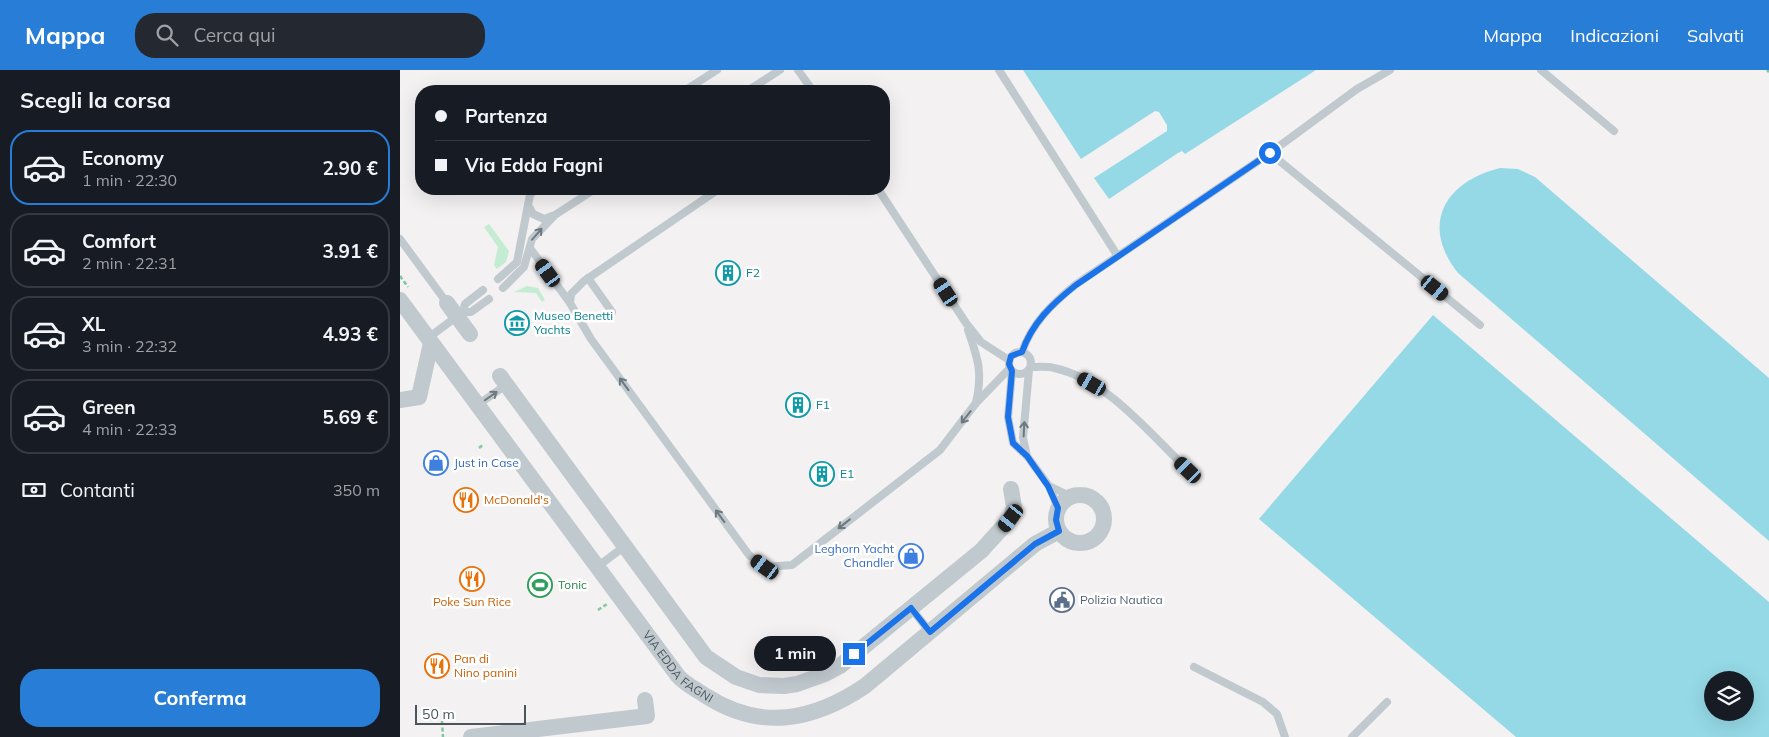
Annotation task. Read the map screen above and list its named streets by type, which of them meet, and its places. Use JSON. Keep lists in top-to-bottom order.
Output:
{
  "streets": {
    "street": ["VIA EDDA FAGNI"]
  },
  "places": {
    "building": ["F2", "F1", "E1"],
    "museum": ["Museo Benetti Yachts"],
    "shop": ["Just in Case", "Leghorn Yacht Chandler"],
    "restaurant": ["McDonald's", "Poke Sun Rice", "Pan di Nino panini"],
    "sports": ["Tonic"],
    "public building": ["Polizia Nautica"]
  },
  "scale_bar": "50 m",
  "page": {
    "header": "Mappa",
    "search": "Cerca qui",
    "nav": ["Mappa", "Indicazioni", "Salvati"],
    "heading": "Scegli la corsa",
    "banner": ["Partenza", "Via Edda Fagni"],
    "list": [
      {
        "name": "Economy",
        "note": "1 min · 22:30",
        "value": "2.90 €"
      },
      {
        "name": "Comfort",
        "note": "2 min · 22:31",
        "value": "3.91 €"
      },
      {
        "name": "XL",
        "note": "3 min · 22:32",
        "value": "4.93 €"
      },
      {
        "name": "Green",
        "note": "4 min · 22:33",
        "value": "5.69 €"
      }
    ],
    "pay": ["Contanti", "350 m"],
    "bubble": "1 min",
    "buttons": "Conferma",
    "scale": "50 m"
  }
}
